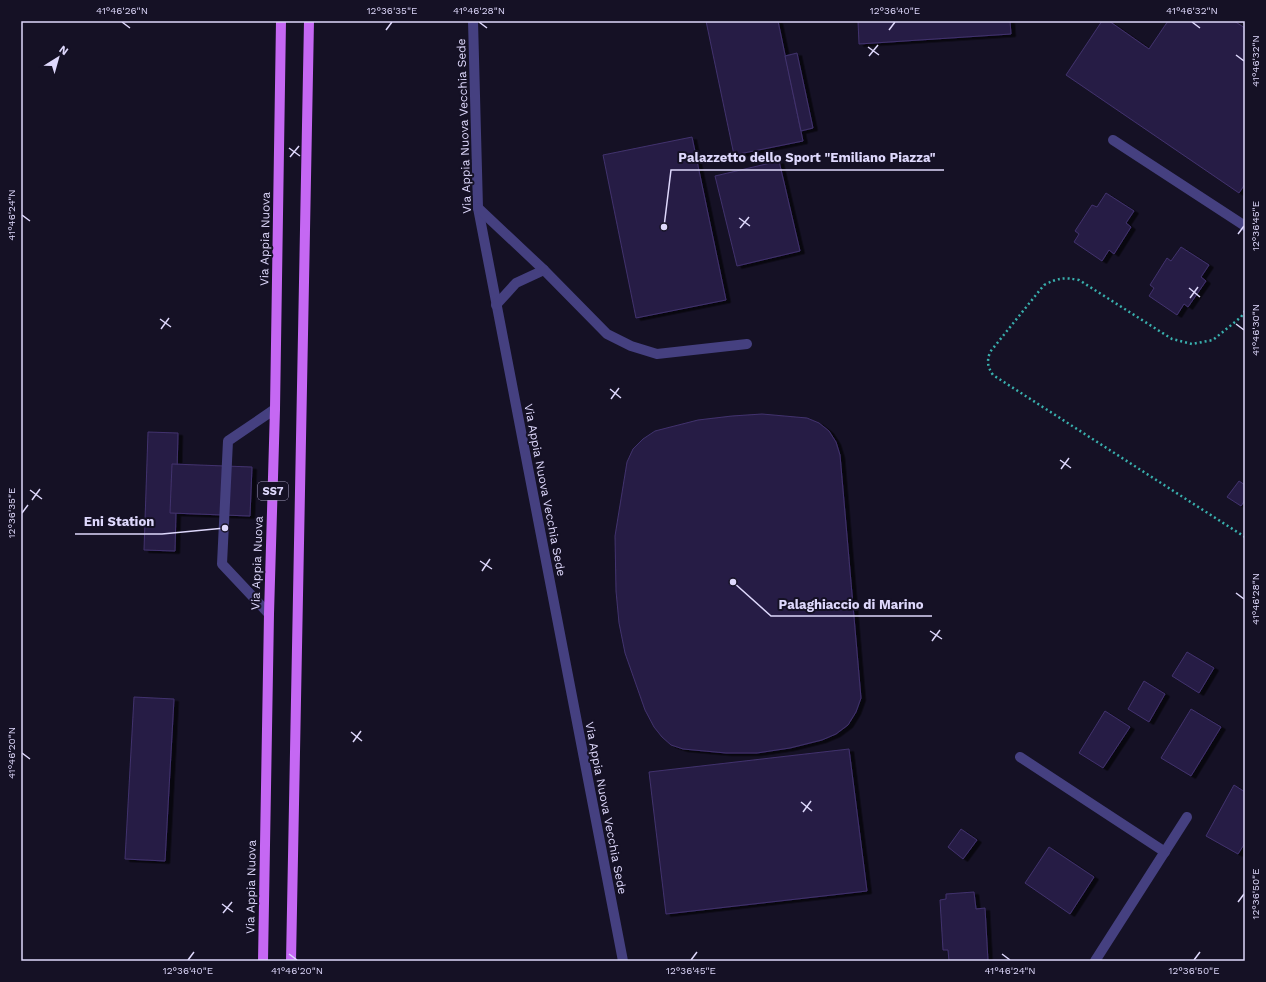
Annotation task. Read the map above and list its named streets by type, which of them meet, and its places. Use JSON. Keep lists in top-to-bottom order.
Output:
{
  "streets": {
    "main road": ["Via Appia Nuova", "SS7"],
    "street": ["Via Appia Nuova Vecchia Sede"]
  },
  "places": ["Palazzetto dello Sport \"Emiliano Piazza\"", "Eni Station", "Palaghiaccio di Marino"],
  "north": "top right",
  "coordinates": [
    "41°46'26\"N",
    "12°36'35\"E",
    "41°46'28\"N",
    "12°36'40\"E",
    "41°46'32\"N",
    "41°46'24\"N",
    "12°36'45\"E",
    "41°46'30\"N",
    "41°46'20\"N",
    "12°36'50\"E"
  ]
}
